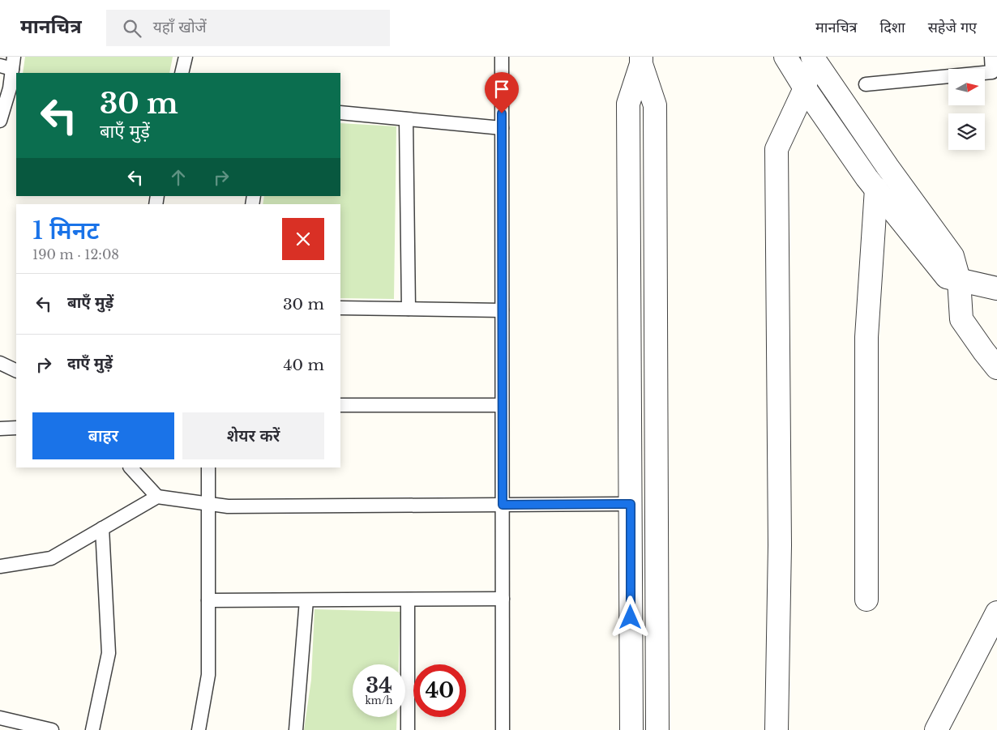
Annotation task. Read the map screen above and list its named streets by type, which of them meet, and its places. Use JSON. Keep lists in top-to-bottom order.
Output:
{
  "north": "right",
  "page": {
    "header": "मानचित्र",
    "search": "यहाँ खोजें",
    "nav": ["मानचित्र", "दिशा", "सहेजे गए"],
    "turn": ["30 m", "बाएँ मुड़ें"],
    "heading": ["1 मिनट", "190 m · 12:08"],
    "list": [
      {
        "name": "बाएँ मुड़ें",
        "value": "30 m"
      },
      {
        "name": "दाएँ मुड़ें",
        "value": "40 m"
      }
    ],
    "buttons": ["बाहर", "शेयर करें"],
    "speed": "34 km/h",
    "limit": "40"
  }
}
